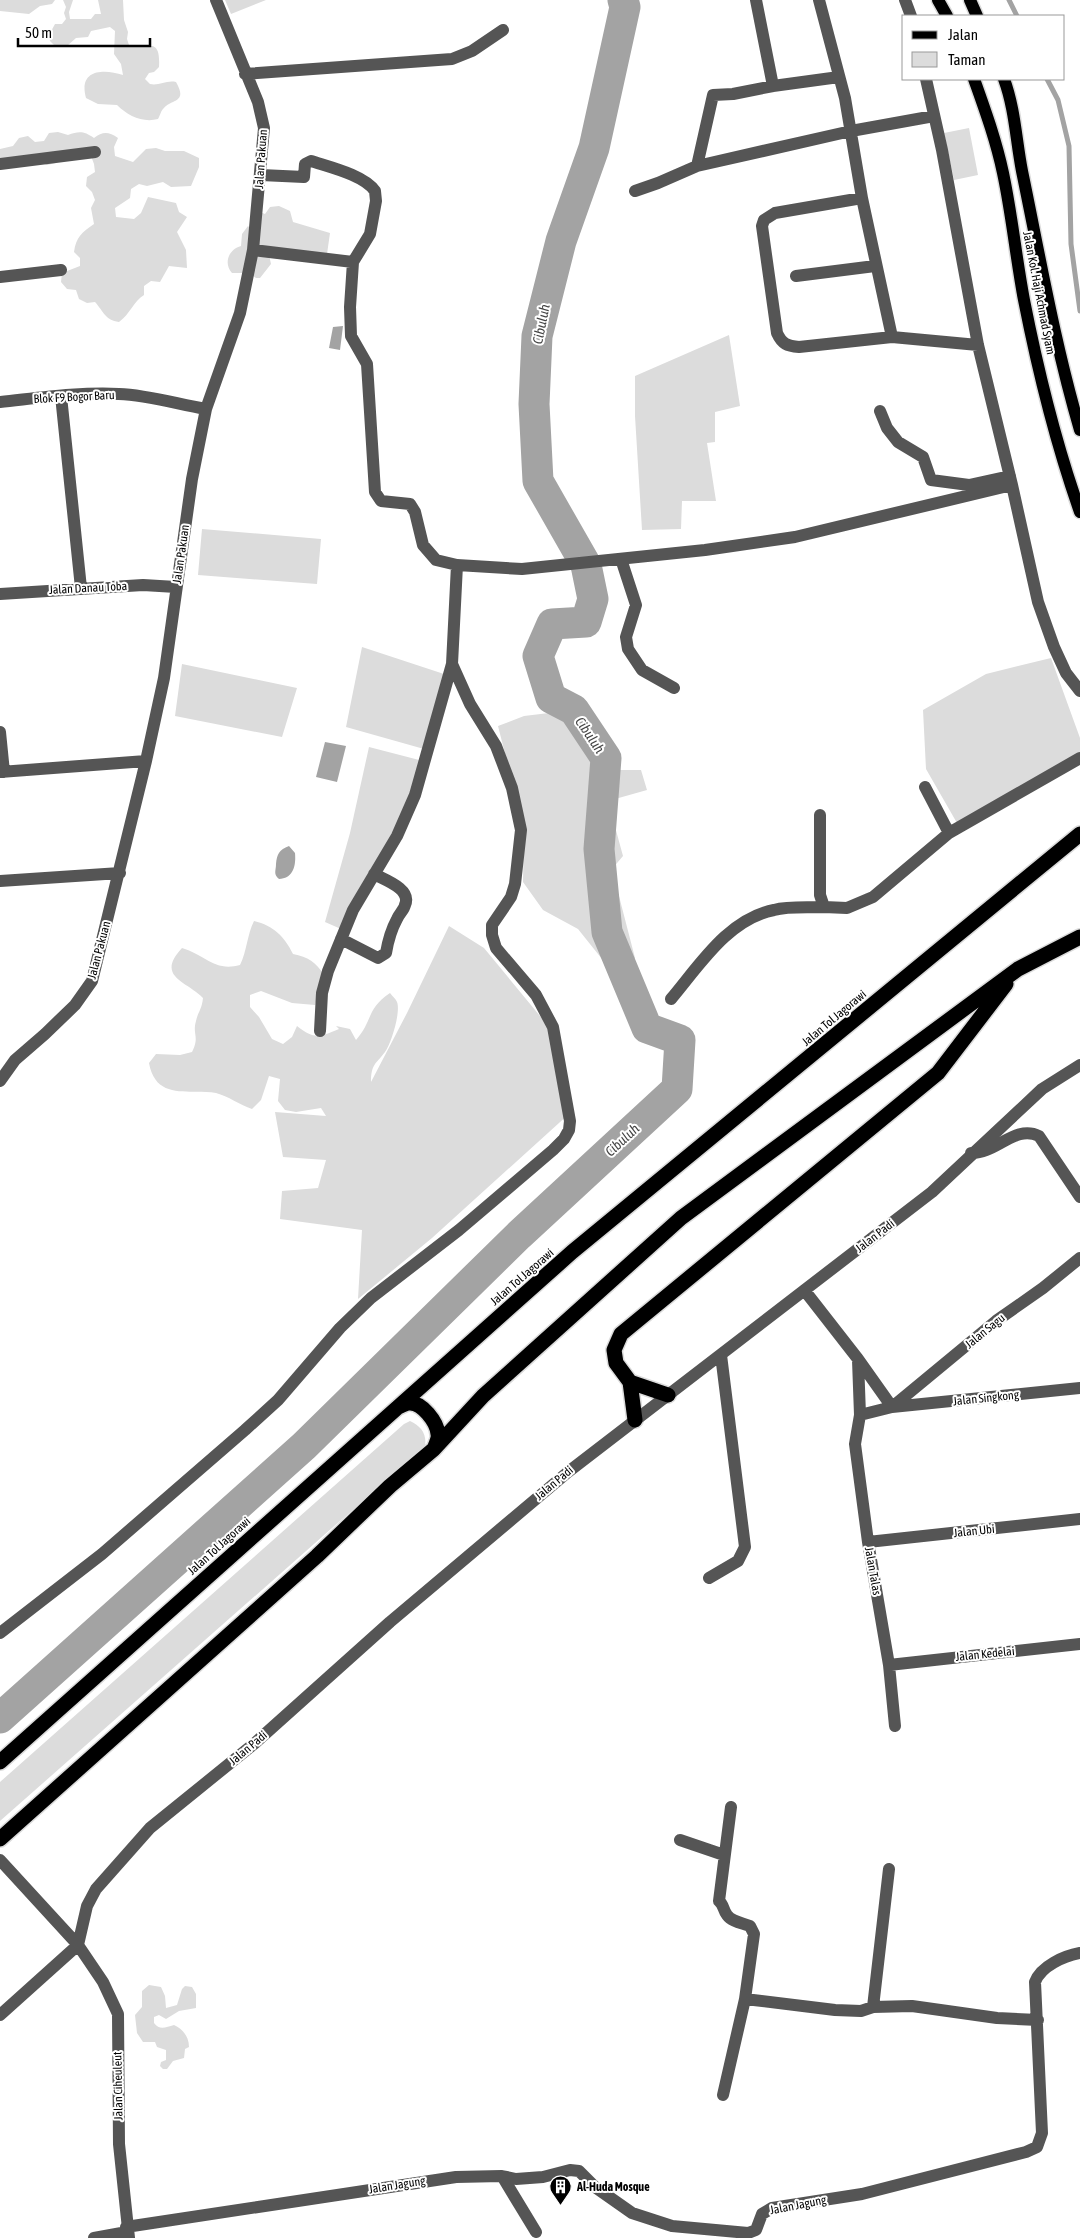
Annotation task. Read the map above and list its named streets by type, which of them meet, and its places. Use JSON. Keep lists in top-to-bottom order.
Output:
{
  "streets": {
    "highway": ["Jalan Tol Jagorawi"],
    "main road": ["Jalan Kol. Haji Achmad Syam"],
    "street": [
      "Jalan Pakuan",
      "Blok F9 Bogor Baru",
      "Jalan Danau Toba",
      "Jalan Padi",
      "Jalan Sagu",
      "Jalan Singkong",
      "Jalan Ubi",
      "Jalan Talas",
      "Jalan Kedelai",
      "Jalan Ciheuleut",
      "Jalan Jagung"
    ]
  },
  "crossings": [
    ["Jalan Pakuan", "Blok F9 Bogor Baru"],
    ["Jalan Pakuan", "Jalan Danau Toba"],
    ["Jalan Padi", "Jalan Ciheuleut"],
    ["Jalan Sagu", "Jalan Singkong"],
    ["Jalan Ubi", "Jalan Talas"],
    ["Jalan Talas", "Jalan Kedelai"],
    ["Jalan Ciheuleut", "Jalan Jagung"]
  ],
  "water": ["Cibuluh"],
  "places": {
    "building": ["Al-Huda Mosque"]
  },
  "legend": ["Jalan", "Taman"],
  "scale_bar": "50 m"
}
